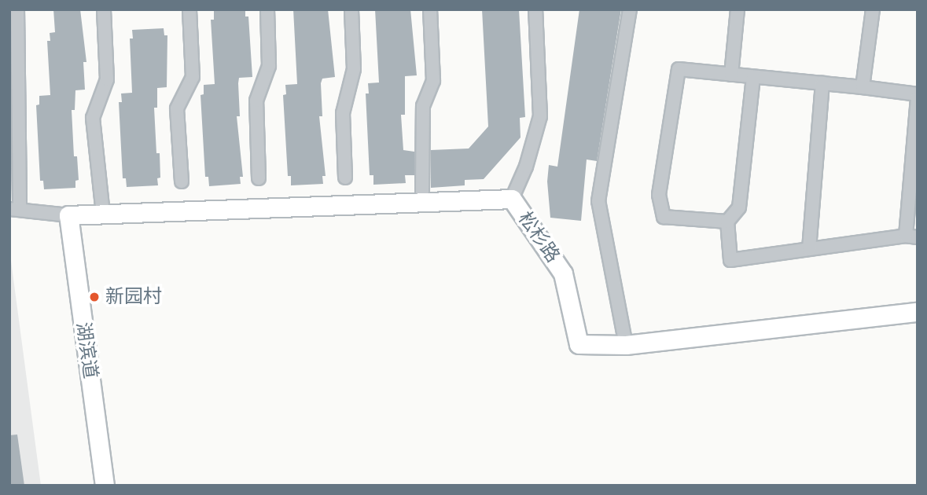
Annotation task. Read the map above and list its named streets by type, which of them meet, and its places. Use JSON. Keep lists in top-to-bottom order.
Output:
{
  "streets": {
    "street": ["松杉路", "湖滨道"]
  },
  "crossings": [
    ["松杉路", "湖滨道"]
  ],
  "places": ["新园村"]
}
